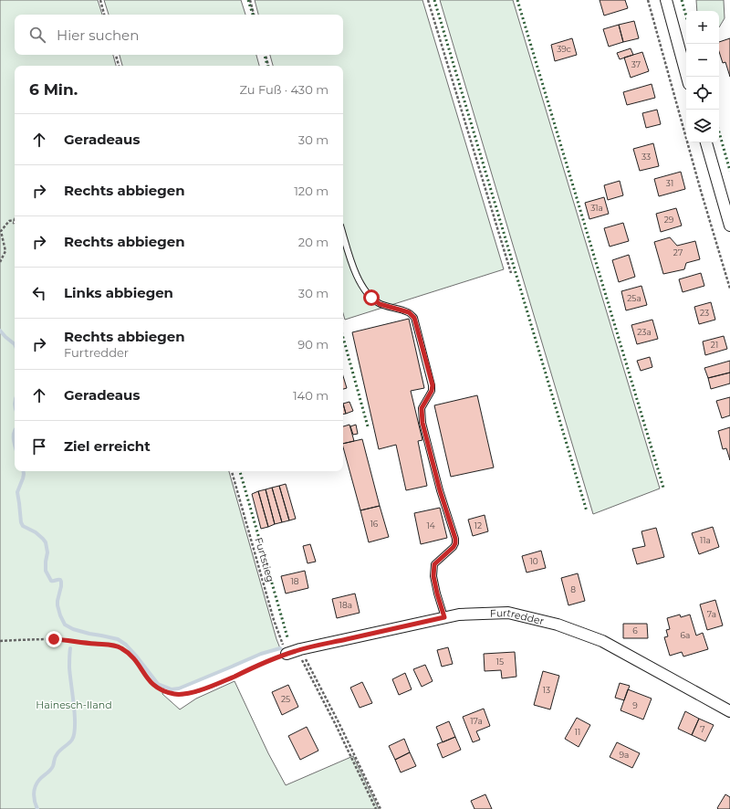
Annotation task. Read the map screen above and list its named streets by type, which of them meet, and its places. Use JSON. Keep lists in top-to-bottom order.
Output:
{
  "streets": {
    "street": ["Furtredder"],
    "path": ["Furtstieg"]
  },
  "crossings": [
    ["Furtstieg", "Furtredder"]
  ],
  "parks": ["Hainesch-Iland"],
  "house_numbers": [
    "39c",
    "37",
    "33",
    "31",
    "31a",
    "29",
    "27",
    "25a",
    "23",
    "23a",
    "21",
    "16",
    "14",
    "12",
    "11a",
    "10",
    "18",
    "8",
    "18a",
    "7a",
    "6",
    "6a",
    "15",
    "13",
    "25",
    "9",
    "17a",
    "7",
    "11",
    "9a"
  ],
  "page": {
    "map_buttons": ["+", "−"],
    "search": "Hier suchen",
    "heading": ["6 Min.", "Zu Fuß · 430 m"],
    "list": [
      ["Geradeaus", "30 m"],
      ["Rechts abbiegen", "120 m"],
      ["Rechts abbiegen", "20 m"],
      ["Links abbiegen", "30 m"],
      ["Rechts abbiegen", "Furtredder", "90 m"],
      ["Geradeaus", "140 m"],
      "Ziel erreicht"
    ]
  }
}
